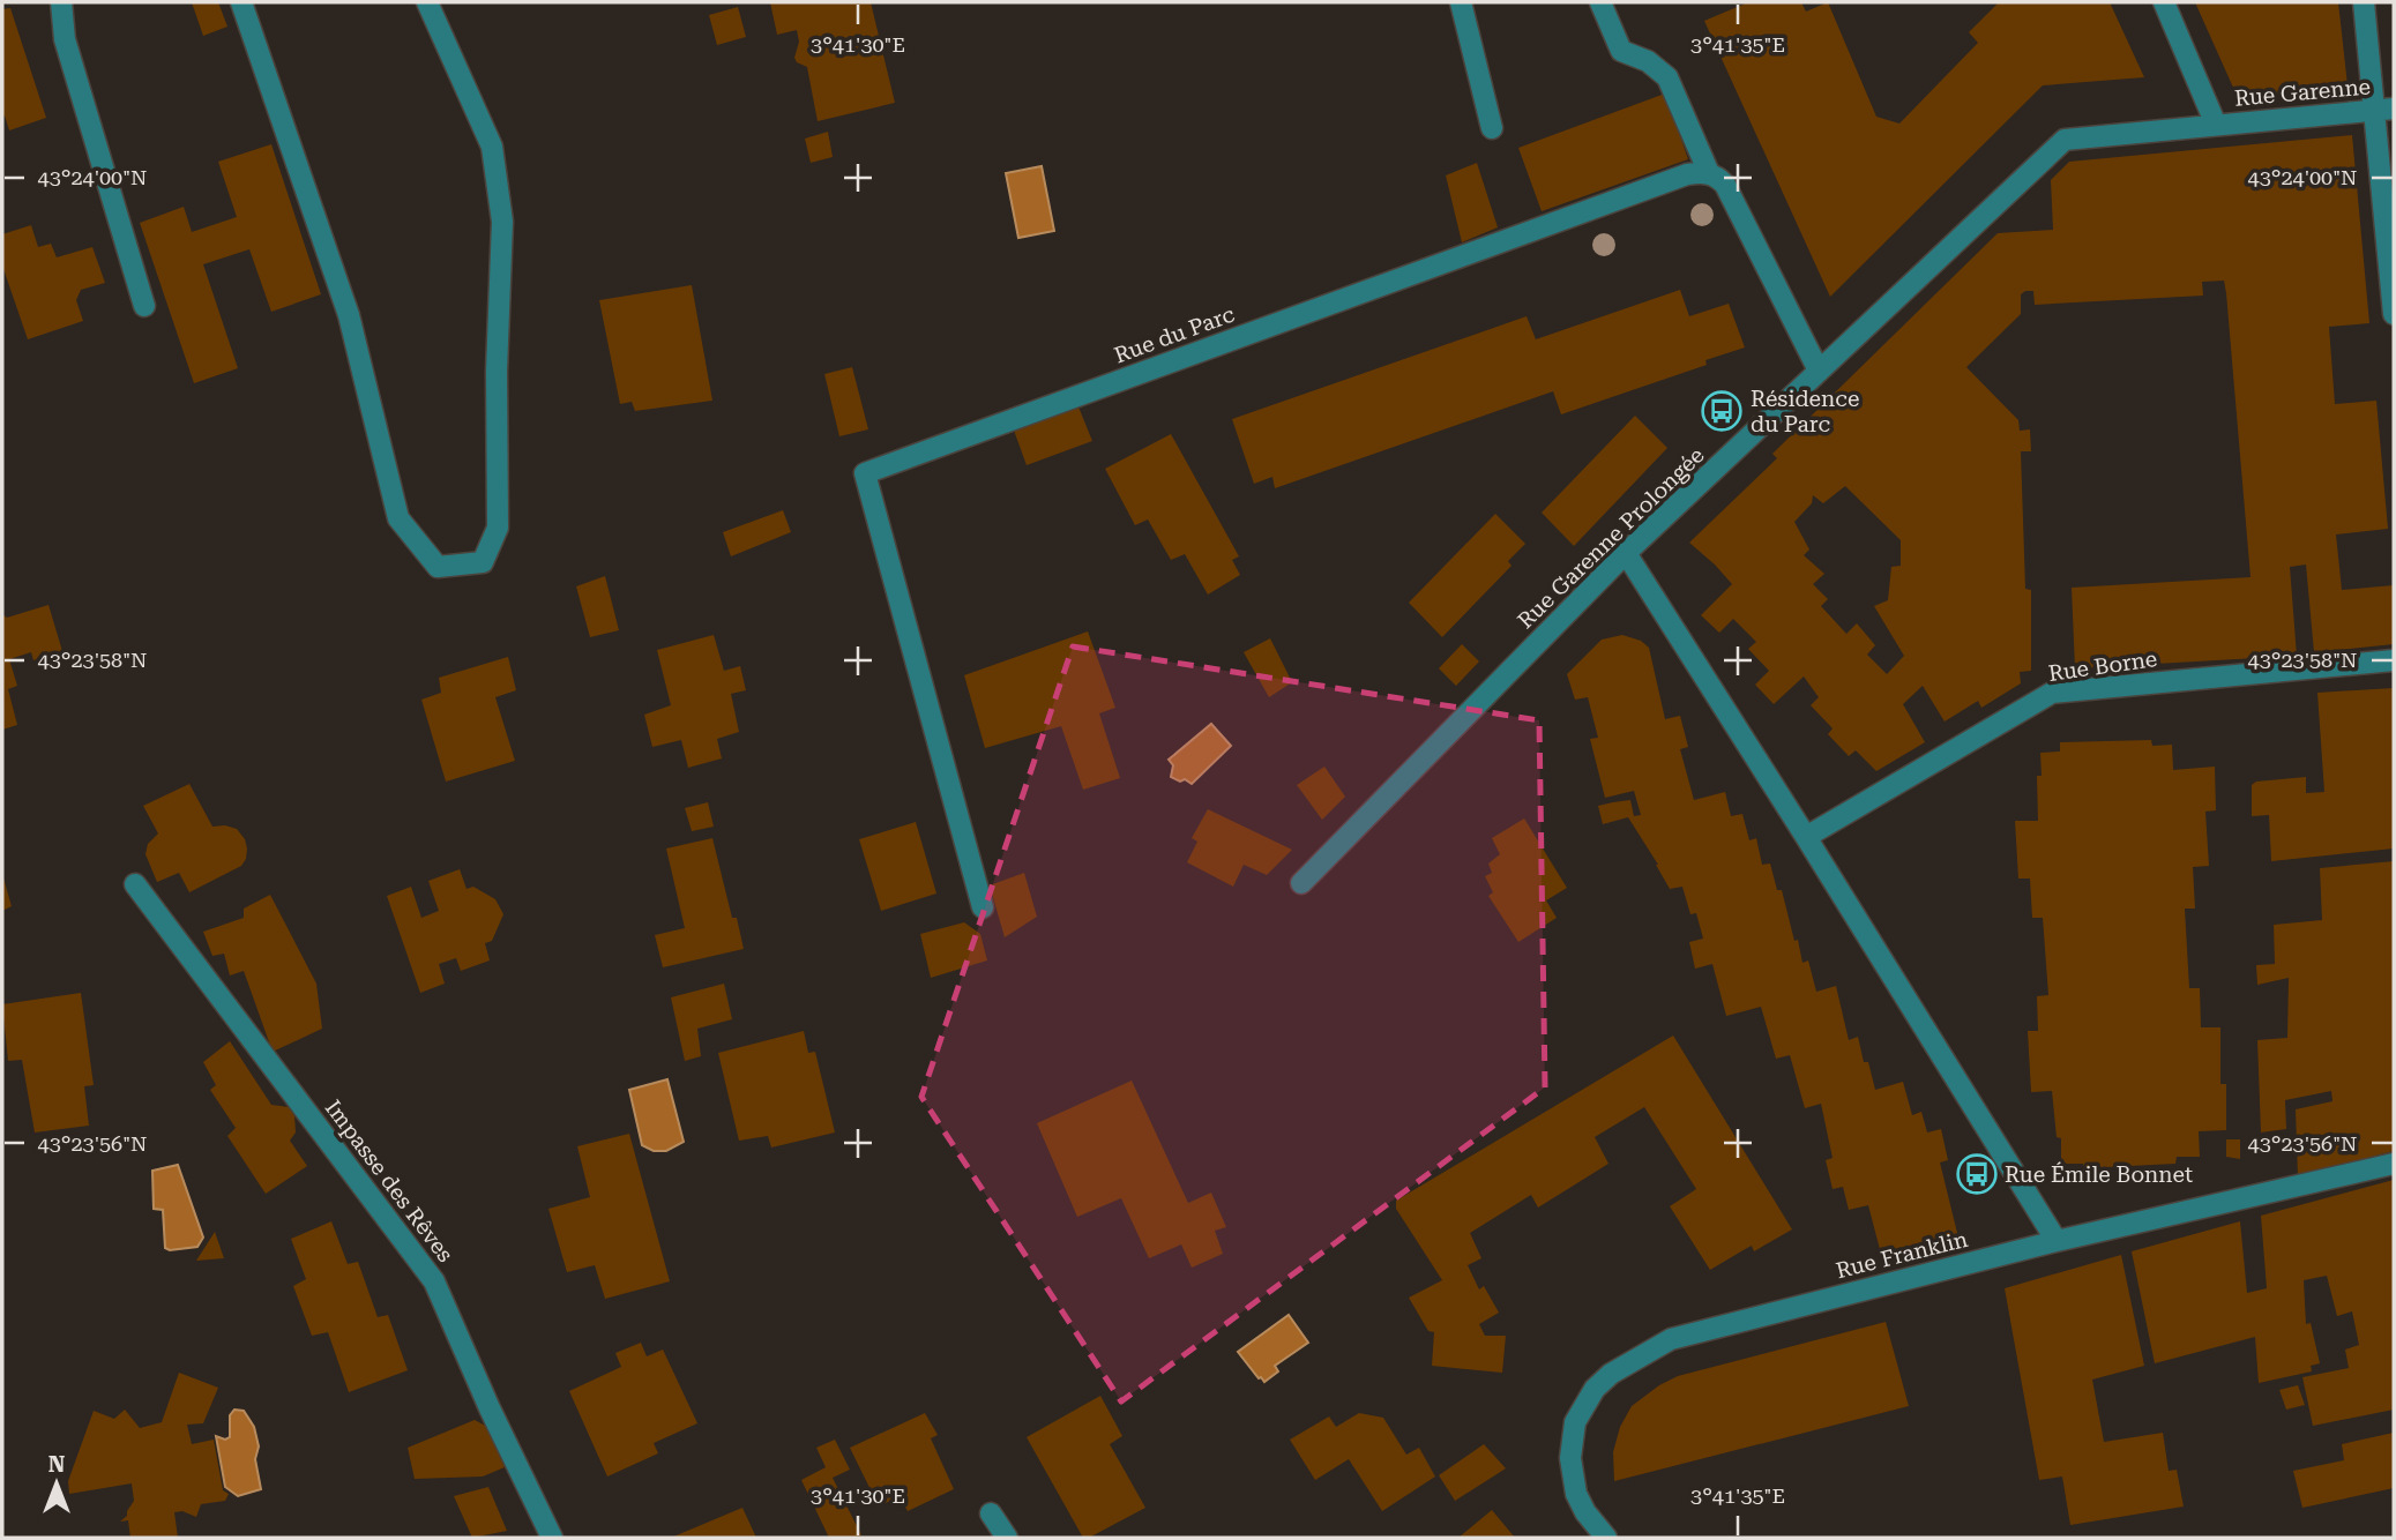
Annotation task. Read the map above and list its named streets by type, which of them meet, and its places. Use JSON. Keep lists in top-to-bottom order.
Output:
{
  "streets": {
    "street": [
      "Rue Garenne",
      "Rue du Parc",
      "Rue Garenne Prolongée",
      "Rue Borne",
      "Impasse des Rêves",
      "Rue Franklin"
    ]
  },
  "crossings": [
    ["Rue Garenne", "Rue Garenne Prolongée"]
  ],
  "places": {
    "bus stop": ["Résidence du Parc", "Rue Émile Bonnet"]
  },
  "north": "top",
  "coordinates": [
    "3°41'30\"E",
    "3°41'35\"E",
    "43°24'00\"N",
    "43°23'58\"N",
    "43°23'56\"N"
  ]
}
